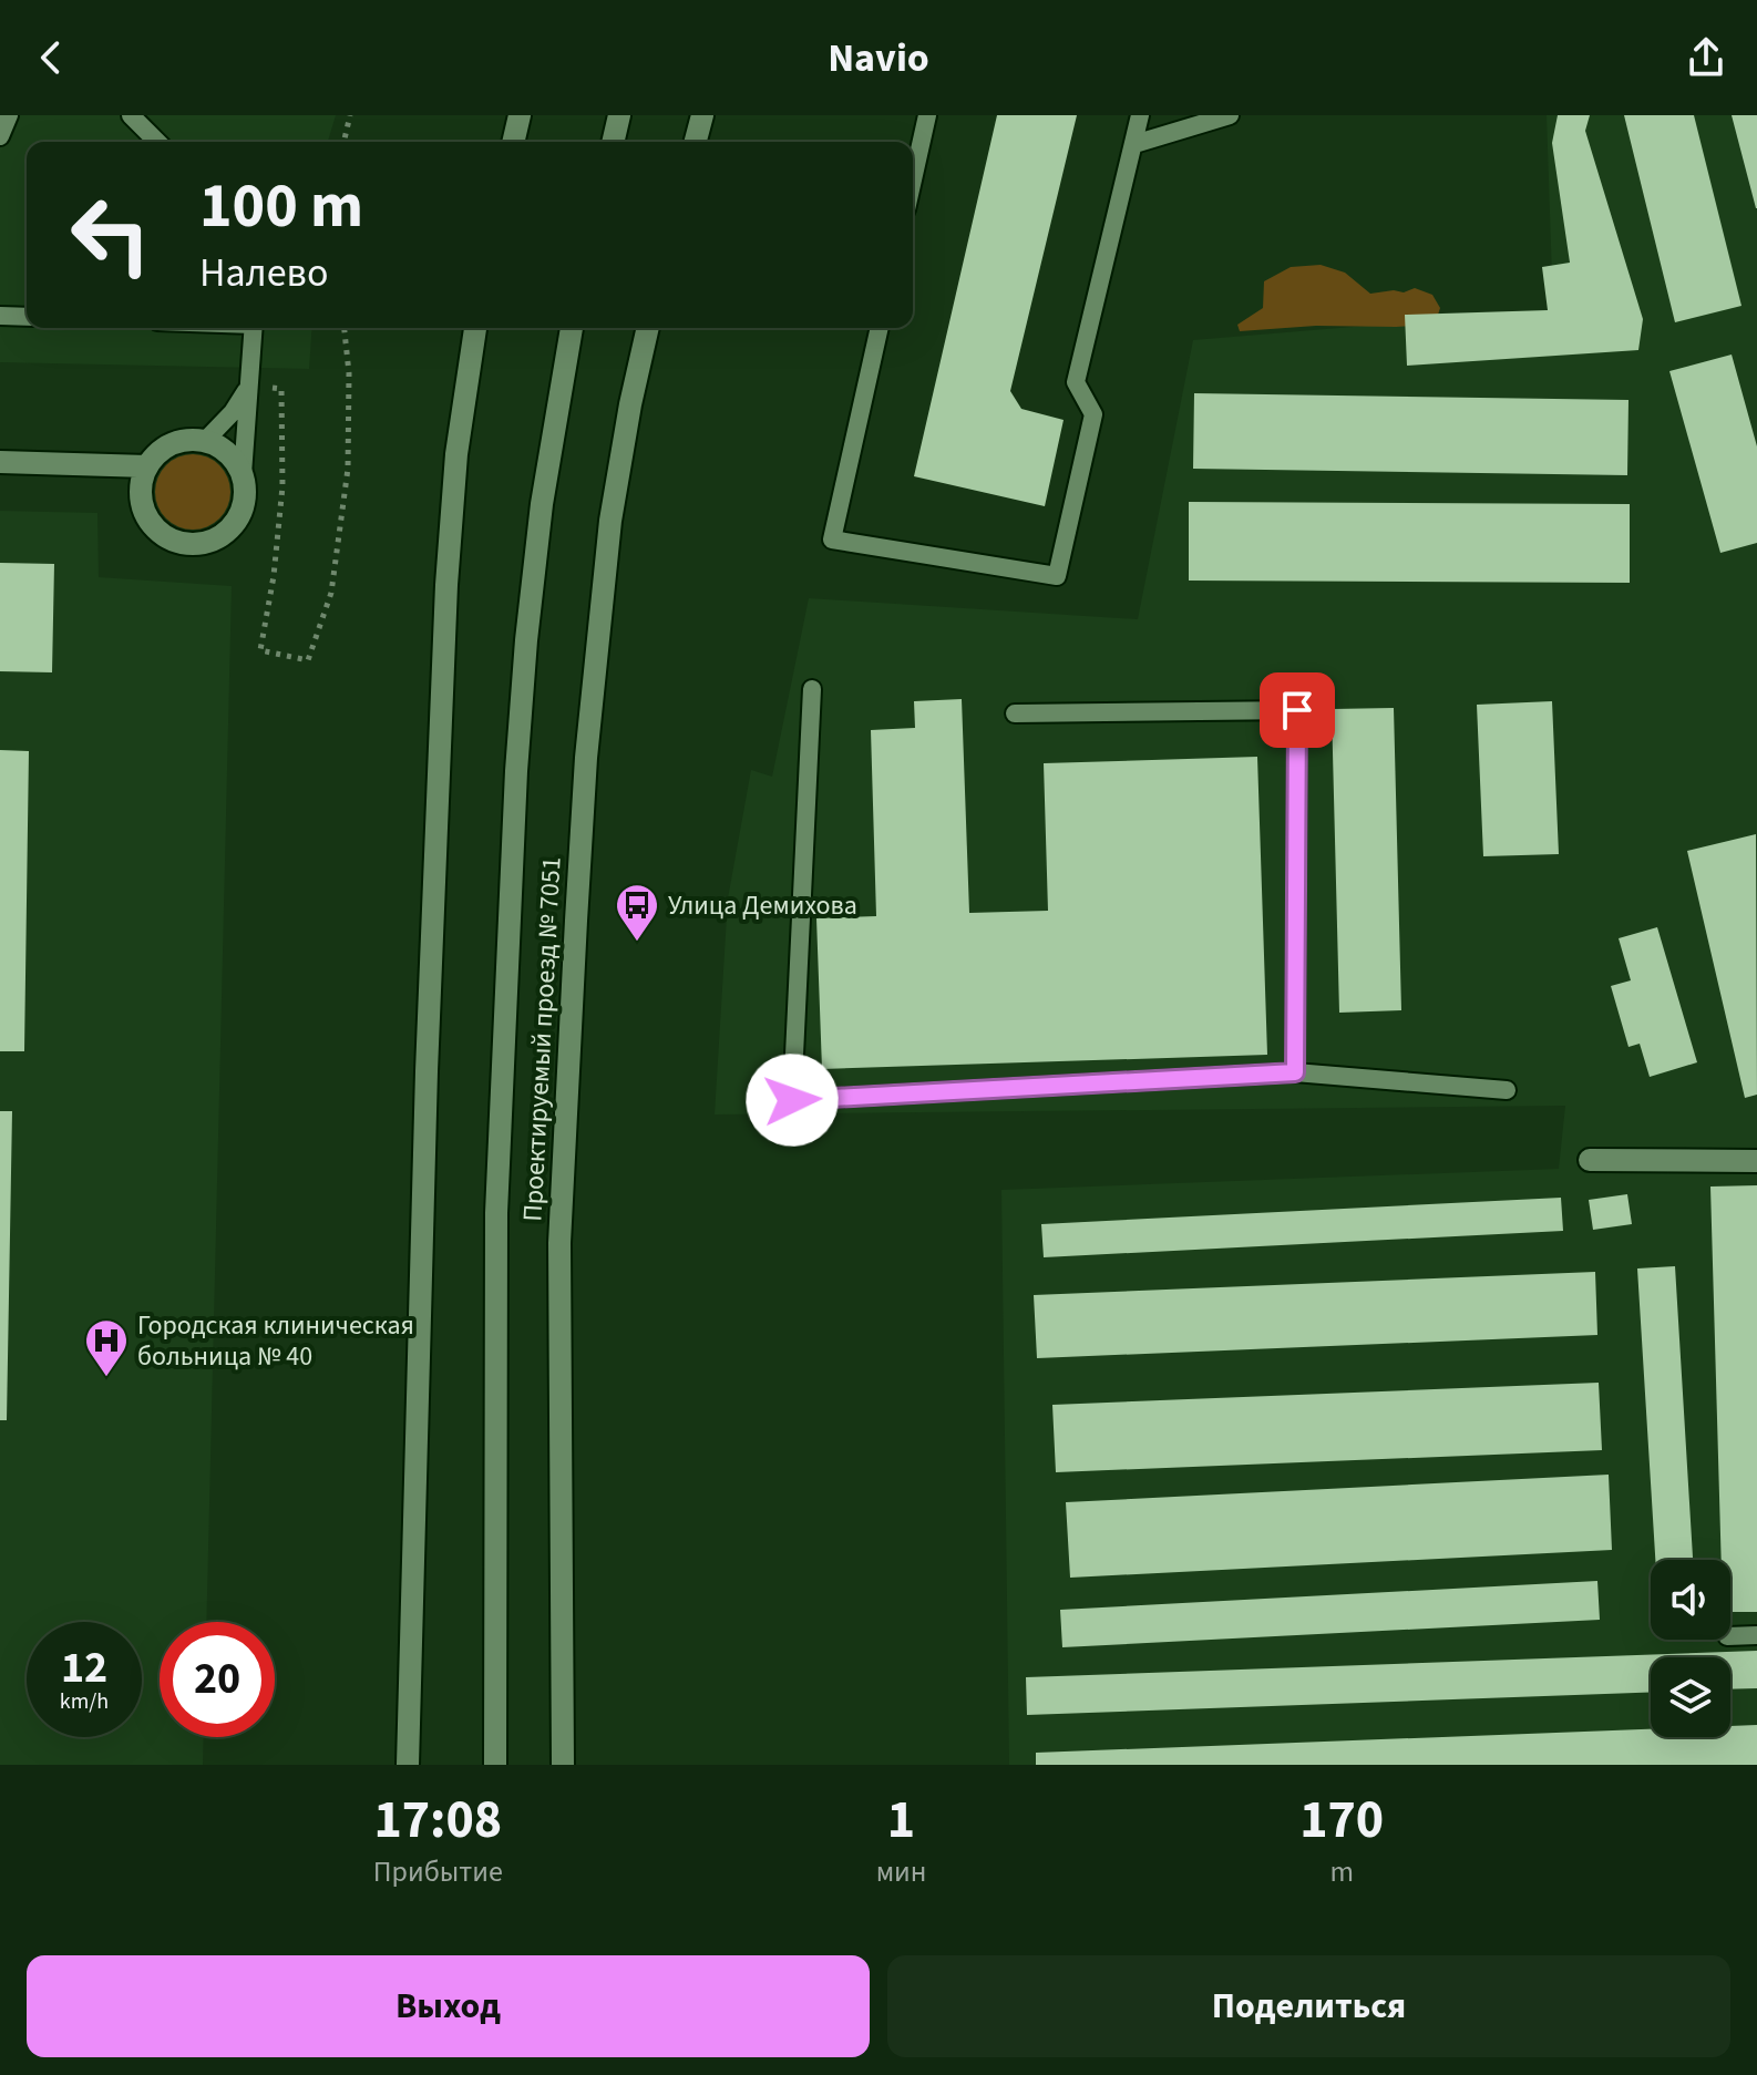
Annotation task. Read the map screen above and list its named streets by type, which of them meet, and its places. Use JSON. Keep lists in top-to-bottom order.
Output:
{
  "streets": {
    "main road": ["Проектируемый проезд № 7051"]
  },
  "places": {
    "bus stop": ["Улица Демихова"],
    "hospital": ["Городская клиническая больница № 40"]
  },
  "page": {
    "header": "Navio",
    "turn": ["100 m", "Налево"],
    "speed": "12 km/h",
    "limit": "20",
    "eta": [
      "17:08",
      "Прибытие",
      "1",
      "мин",
      "170",
      "m"
    ],
    "buttons": ["Выход", "Поделиться"]
  }
}
